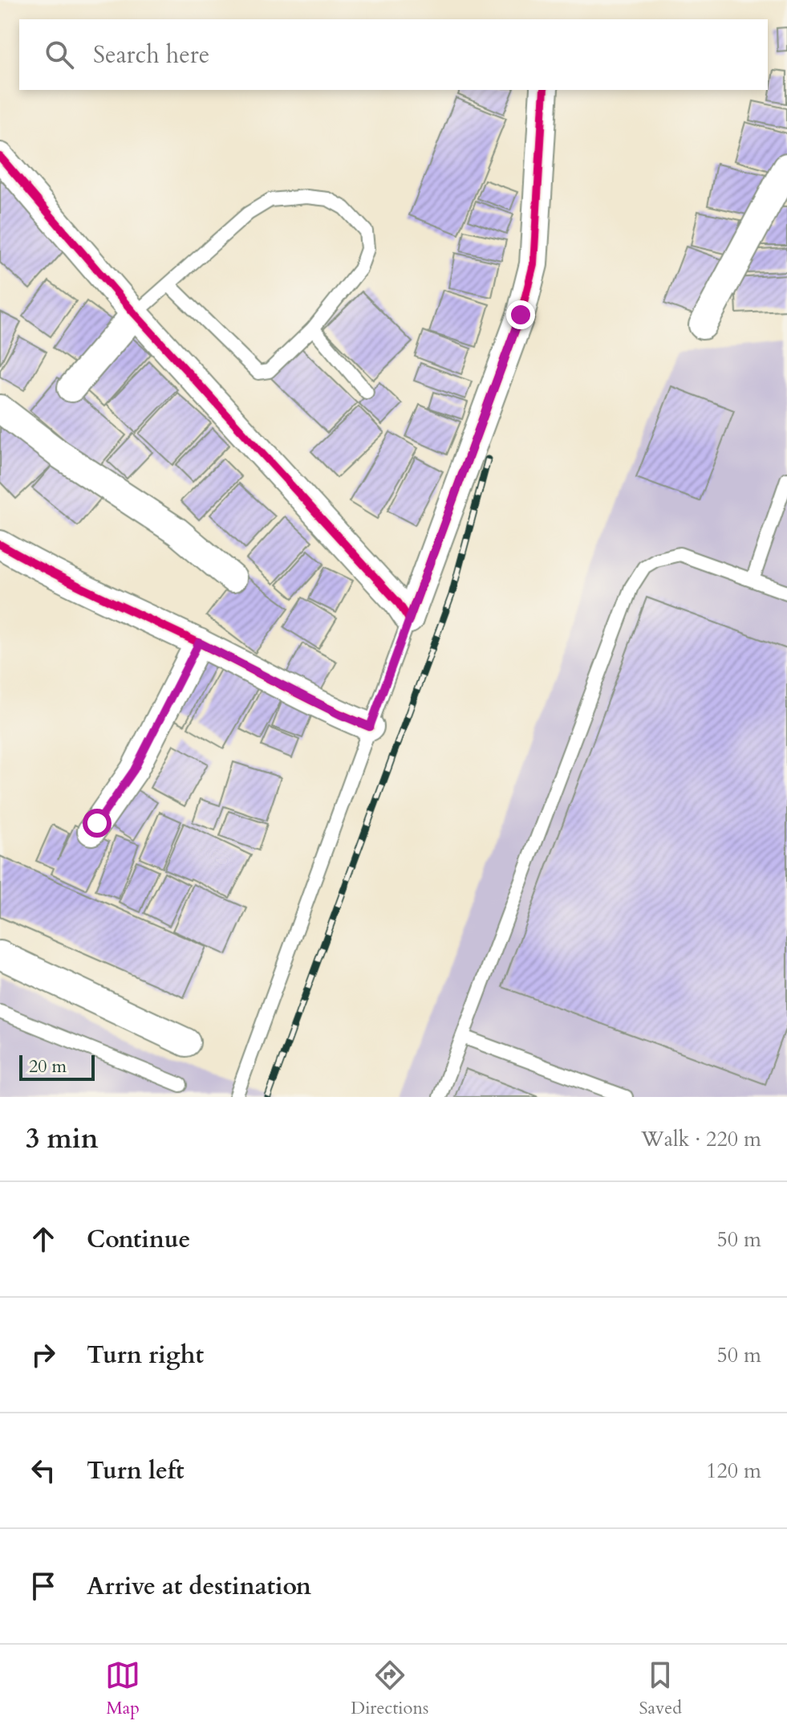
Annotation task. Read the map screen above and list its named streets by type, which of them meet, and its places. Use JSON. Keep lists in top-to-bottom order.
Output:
{
  "scale_bar": "20 m",
  "page": {
    "search": "Search here",
    "scale": "20 m",
    "heading": ["3 min", "Walk · 220 m"],
    "list": [
      ["Continue", "50 m"],
      ["Turn right", "50 m"],
      ["Turn left", "120 m"],
      "Arrive at destination"
    ],
    "nav": ["Map", "Directions", "Saved"]
  }
}
